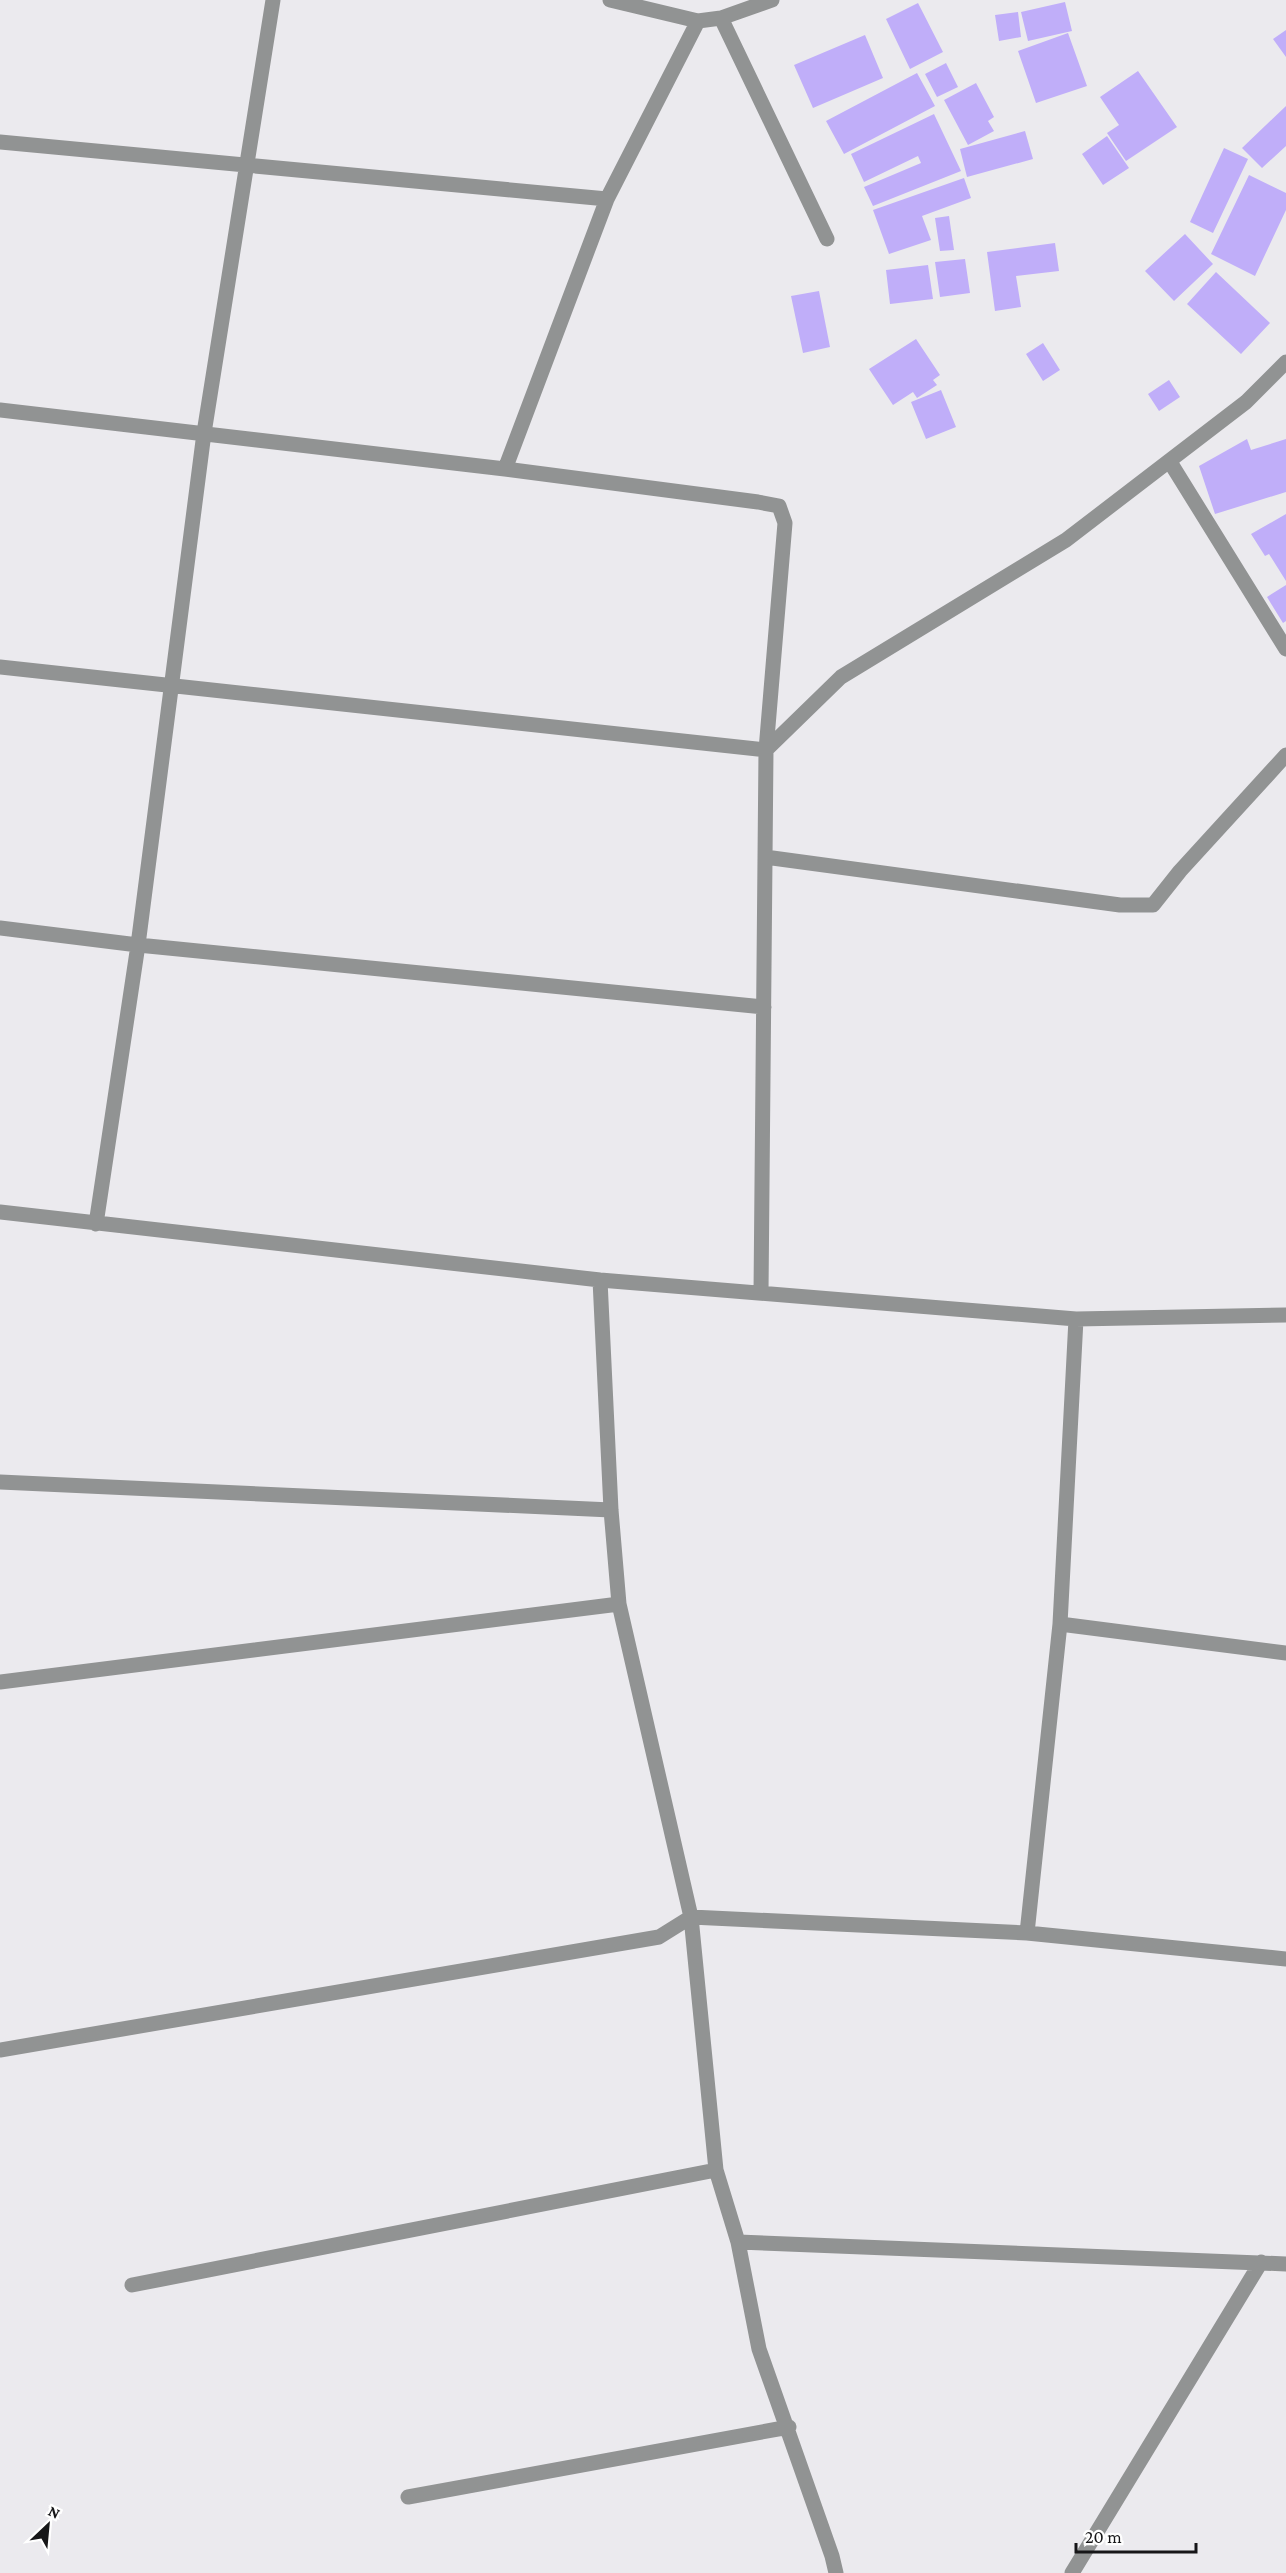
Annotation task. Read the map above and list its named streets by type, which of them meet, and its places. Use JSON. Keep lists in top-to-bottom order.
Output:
{
  "scale_bar": "20 m",
  "north": "top right"
}
